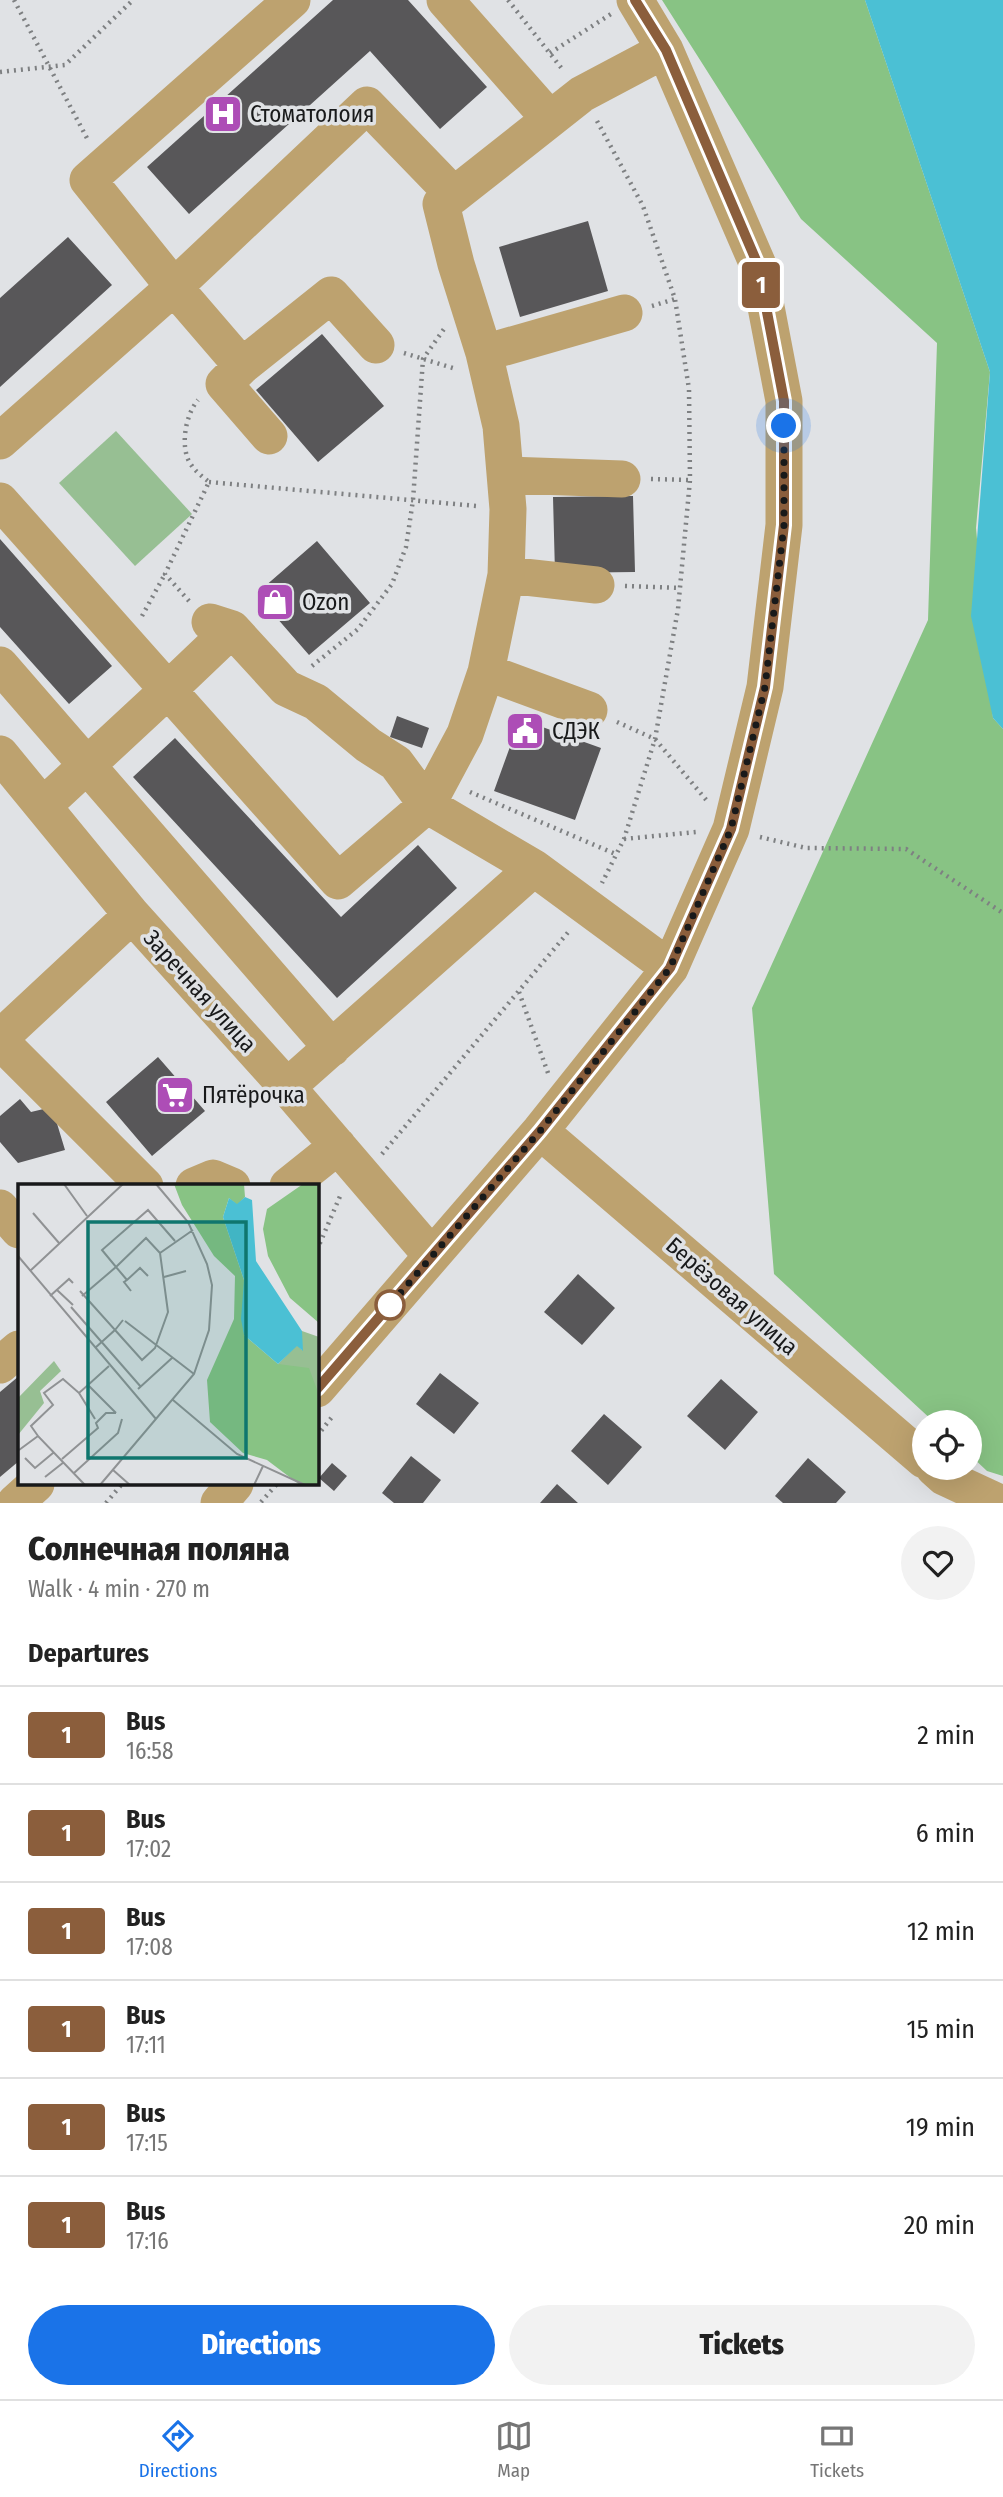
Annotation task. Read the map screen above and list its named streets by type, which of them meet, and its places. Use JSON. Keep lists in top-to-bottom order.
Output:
{
  "streets": {
    "street": ["Заречная улица", "Берёзовая улица"]
  },
  "places": {
    "hospital": ["Стоматолоия"],
    "shop": ["Ozon"],
    "public building": ["СДЭК"],
    "supermarket": ["Пятёрочка"]
  },
  "lines": ["bus line 1"],
  "page": {
    "on_map": "1",
    "heading": [
      ["Солнечная поляна", "Walk · 4 min · 270 m"],
      "Departures"
    ],
    "list": [
      {
        "mark": "1",
        "name": "Bus",
        "note": "16:58",
        "value": "2 min"
      },
      {
        "mark": "1",
        "name": "Bus",
        "note": "17:02",
        "value": "6 min"
      },
      {
        "mark": "1",
        "name": "Bus",
        "note": "17:08",
        "value": "12 min"
      },
      {
        "mark": "1",
        "name": "Bus",
        "note": "17:11",
        "value": "15 min"
      },
      {
        "mark": "1",
        "name": "Bus",
        "note": "17:15",
        "value": "19 min"
      },
      {
        "mark": "1",
        "name": "Bus",
        "note": "17:16",
        "value": "20 min"
      }
    ],
    "buttons": ["Directions", "Tickets"],
    "tabs": ["Directions", "Map", "Tickets"]
  }
}
